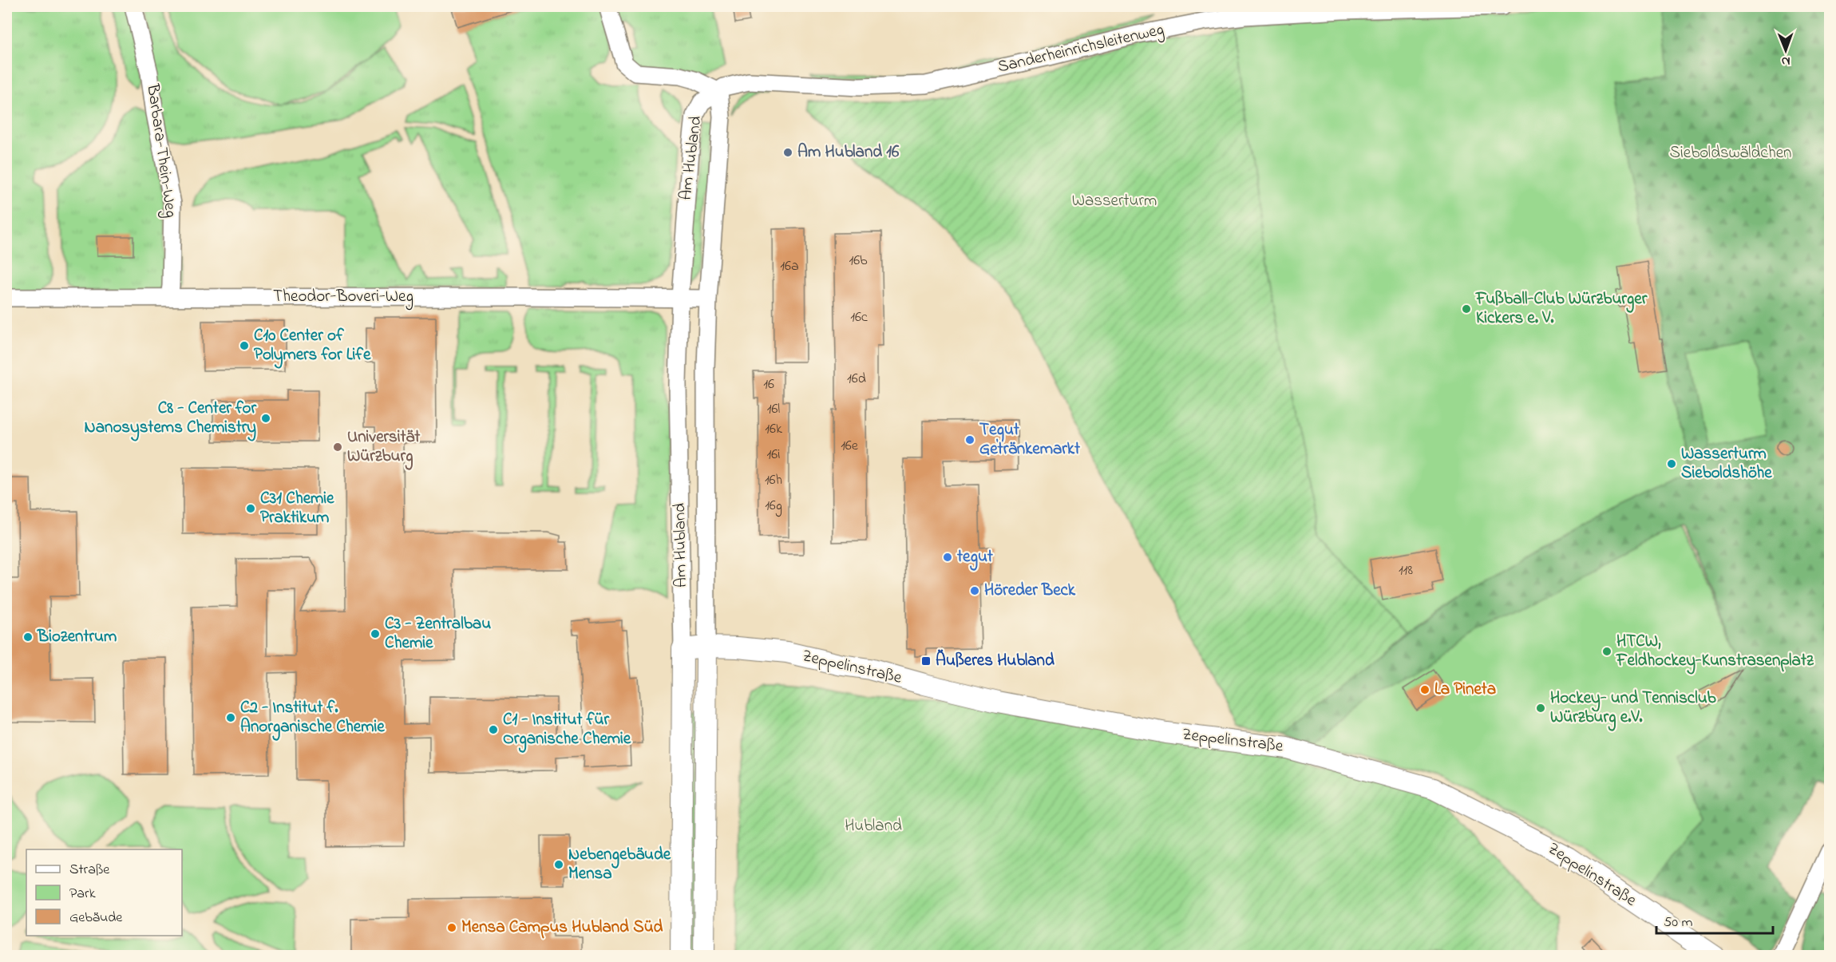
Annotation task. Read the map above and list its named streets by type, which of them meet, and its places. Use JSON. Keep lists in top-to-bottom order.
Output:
{
  "streets": {
    "street": [
      "Sanderheinrichsleitenweg",
      "Barbara-Thein-Weg",
      "Am Hubland",
      "Theodor-Boveri-Weg",
      "Zeppelinstraße"
    ]
  },
  "crossings": [
    ["Sanderheinrichsleitenweg", "Am Hubland"],
    ["Barbara-Thein-Weg", "Theodor-Boveri-Weg"],
    ["Am Hubland", "Theodor-Boveri-Weg"],
    ["Am Hubland", "Zeppelinstraße"]
  ],
  "parks": ["Sieboldswäldchen", "Wasserturm", "Hubland"],
  "places": {
    "other": [
      "Am Hubland 16",
      "Fußball-Club Würzburger Kickers e. V.",
      "C10 Center of Polymers for Life",
      "C8 - Center for Nanosystems Chemistry",
      "Tegut Getränkemarkt",
      "Universität Würzburg",
      "Wasserturm Sieboldshöhe",
      "C31 Chemie Praktikum",
      "tegut",
      "Höreder Beck",
      "C3 - Zentralbau Chemie",
      "Biozentrum",
      "HTCW, Feldhockey-Kunstrasenplatz",
      "La Pineta",
      "Hockey- und Tennisclub Würzburg e.V.",
      "C2 - Institut f. Anorganische Chemie",
      "C1 - Institut für Organische Chemie",
      "Nebengebäude Mensa",
      "Mensa Campus Hubland Süd"
    ],
    "transit": ["Äußeres Hubland"]
  },
  "house_numbers": [
    "16b",
    "16a",
    "16c",
    "16d",
    "16",
    "16l",
    "16k",
    "16e",
    "16i",
    "16h",
    "16g",
    "118"
  ],
  "legend": ["Straße", "Park", "Gebäude"],
  "scale_bar": "50 m",
  "north": "bottom"
}
